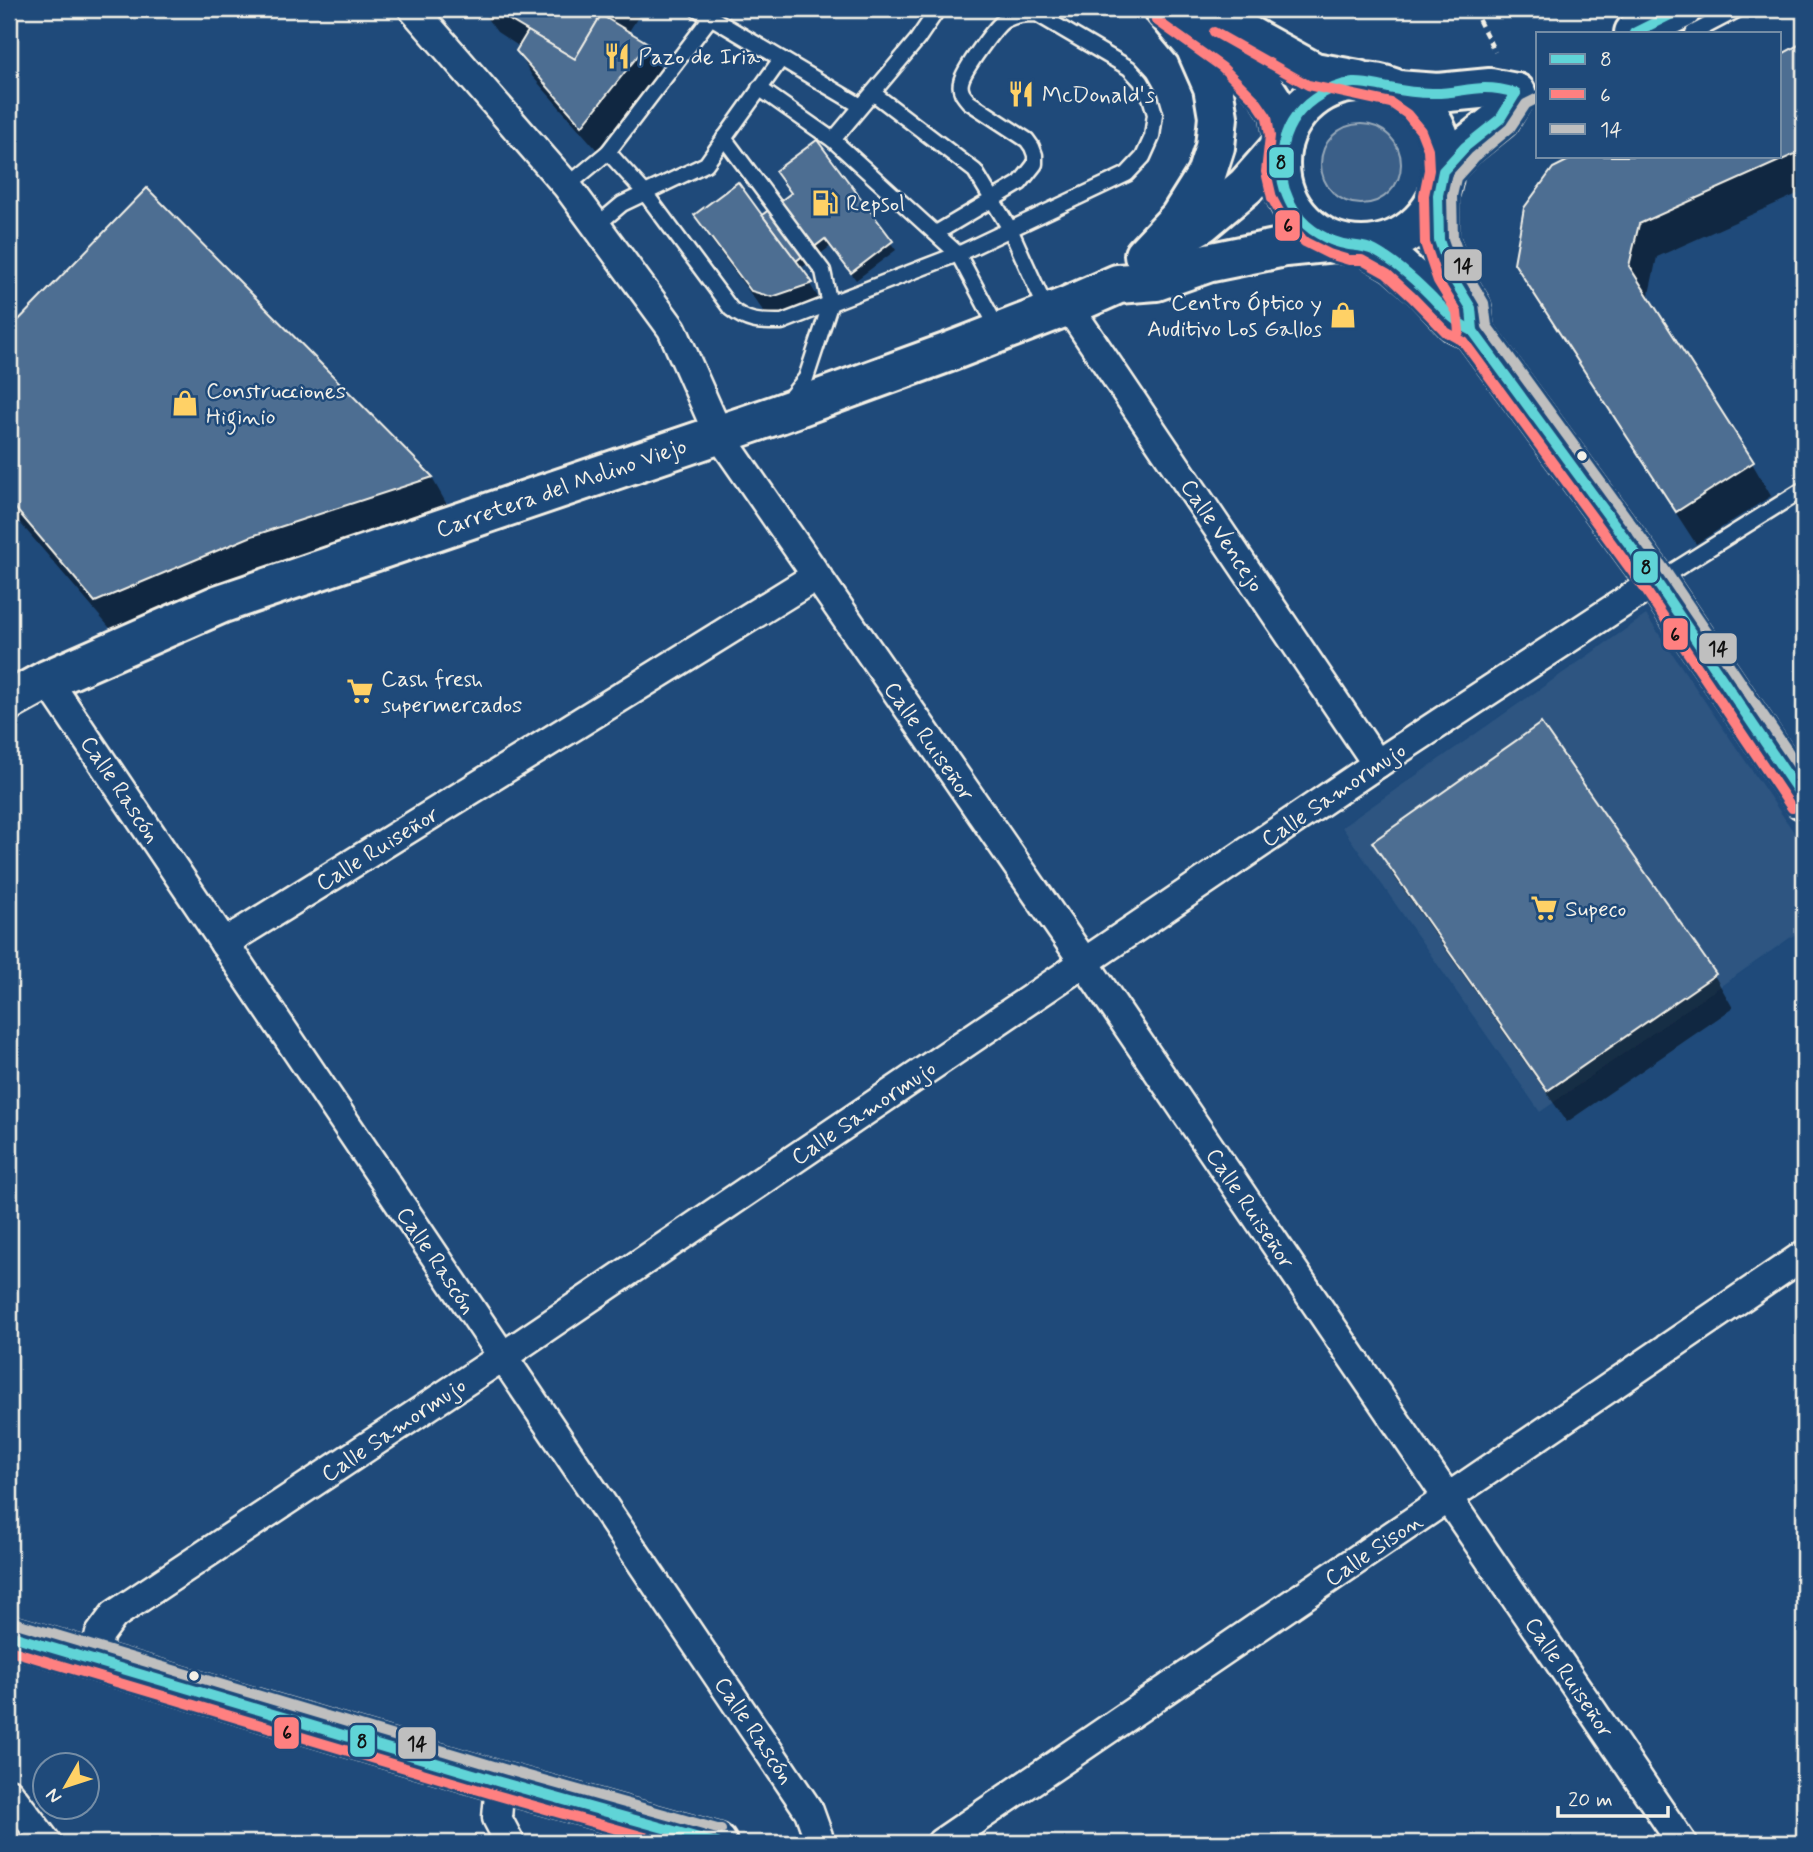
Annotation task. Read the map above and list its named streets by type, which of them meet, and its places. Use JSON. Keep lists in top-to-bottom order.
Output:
{
  "streets": {
    "street": [
      "Carretera del Molino Viejo",
      "Calle Vencejo",
      "Calle Ruiseñor",
      "Calle Rascón",
      "Calle Samormujo",
      "Calle Sison"
    ]
  },
  "crossings": [
    ["Carretera del Molino Viejo", "Calle Vencejo"],
    ["Carretera del Molino Viejo", "Calle Ruiseñor"],
    ["Carretera del Molino Viejo", "Calle Rascón"],
    ["Calle Vencejo", "Calle Samormujo"],
    ["Calle Ruiseñor", "Calle Rascón"],
    ["Calle Ruiseñor", "Calle Samormujo"],
    ["Calle Ruiseñor", "Calle Sison"],
    ["Calle Rascón", "Calle Samormujo"]
  ],
  "places": {
    "restaurant": ["Pazo de Iria", "McDonald's"],
    "fuel station": ["Repsol"],
    "shop": ["Centro Óptico y Auditivo Los Gallos", "Construcciones Higinio"],
    "supermarket": ["Cash fresh supermercados", "Supeco"]
  },
  "lines": ["transit line 8", "transit line 6", "transit line 14"],
  "legend": ["8", "6", "14"],
  "scale_bar": "20 m",
  "north": "bottom left"
}
